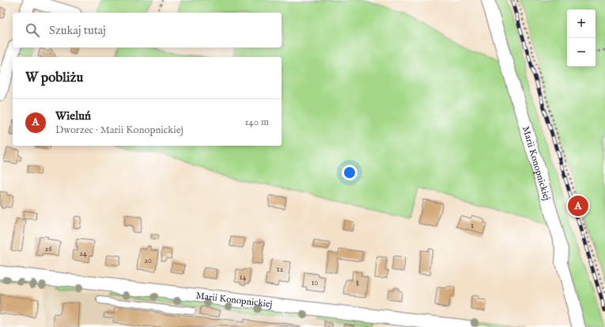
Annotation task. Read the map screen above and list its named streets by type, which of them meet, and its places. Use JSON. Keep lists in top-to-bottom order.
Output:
{
  "streets": {
    "street": ["Marii Konopnickiej"]
  },
  "house_numbers": [
    "1",
    "26",
    "24",
    "20",
    "12",
    "14",
    "10",
    "8"
  ],
  "page": {
    "map_buttons": ["+", "−"],
    "search": "Szukaj tutaj",
    "heading": "W pobliżu",
    "list": [
      {
        "mark": "A",
        "name": "Wieluń",
        "note": "Dworzec · Marii Konopnickiej",
        "value": "140 m"
      }
    ],
    "pins": "A"
  }
}
